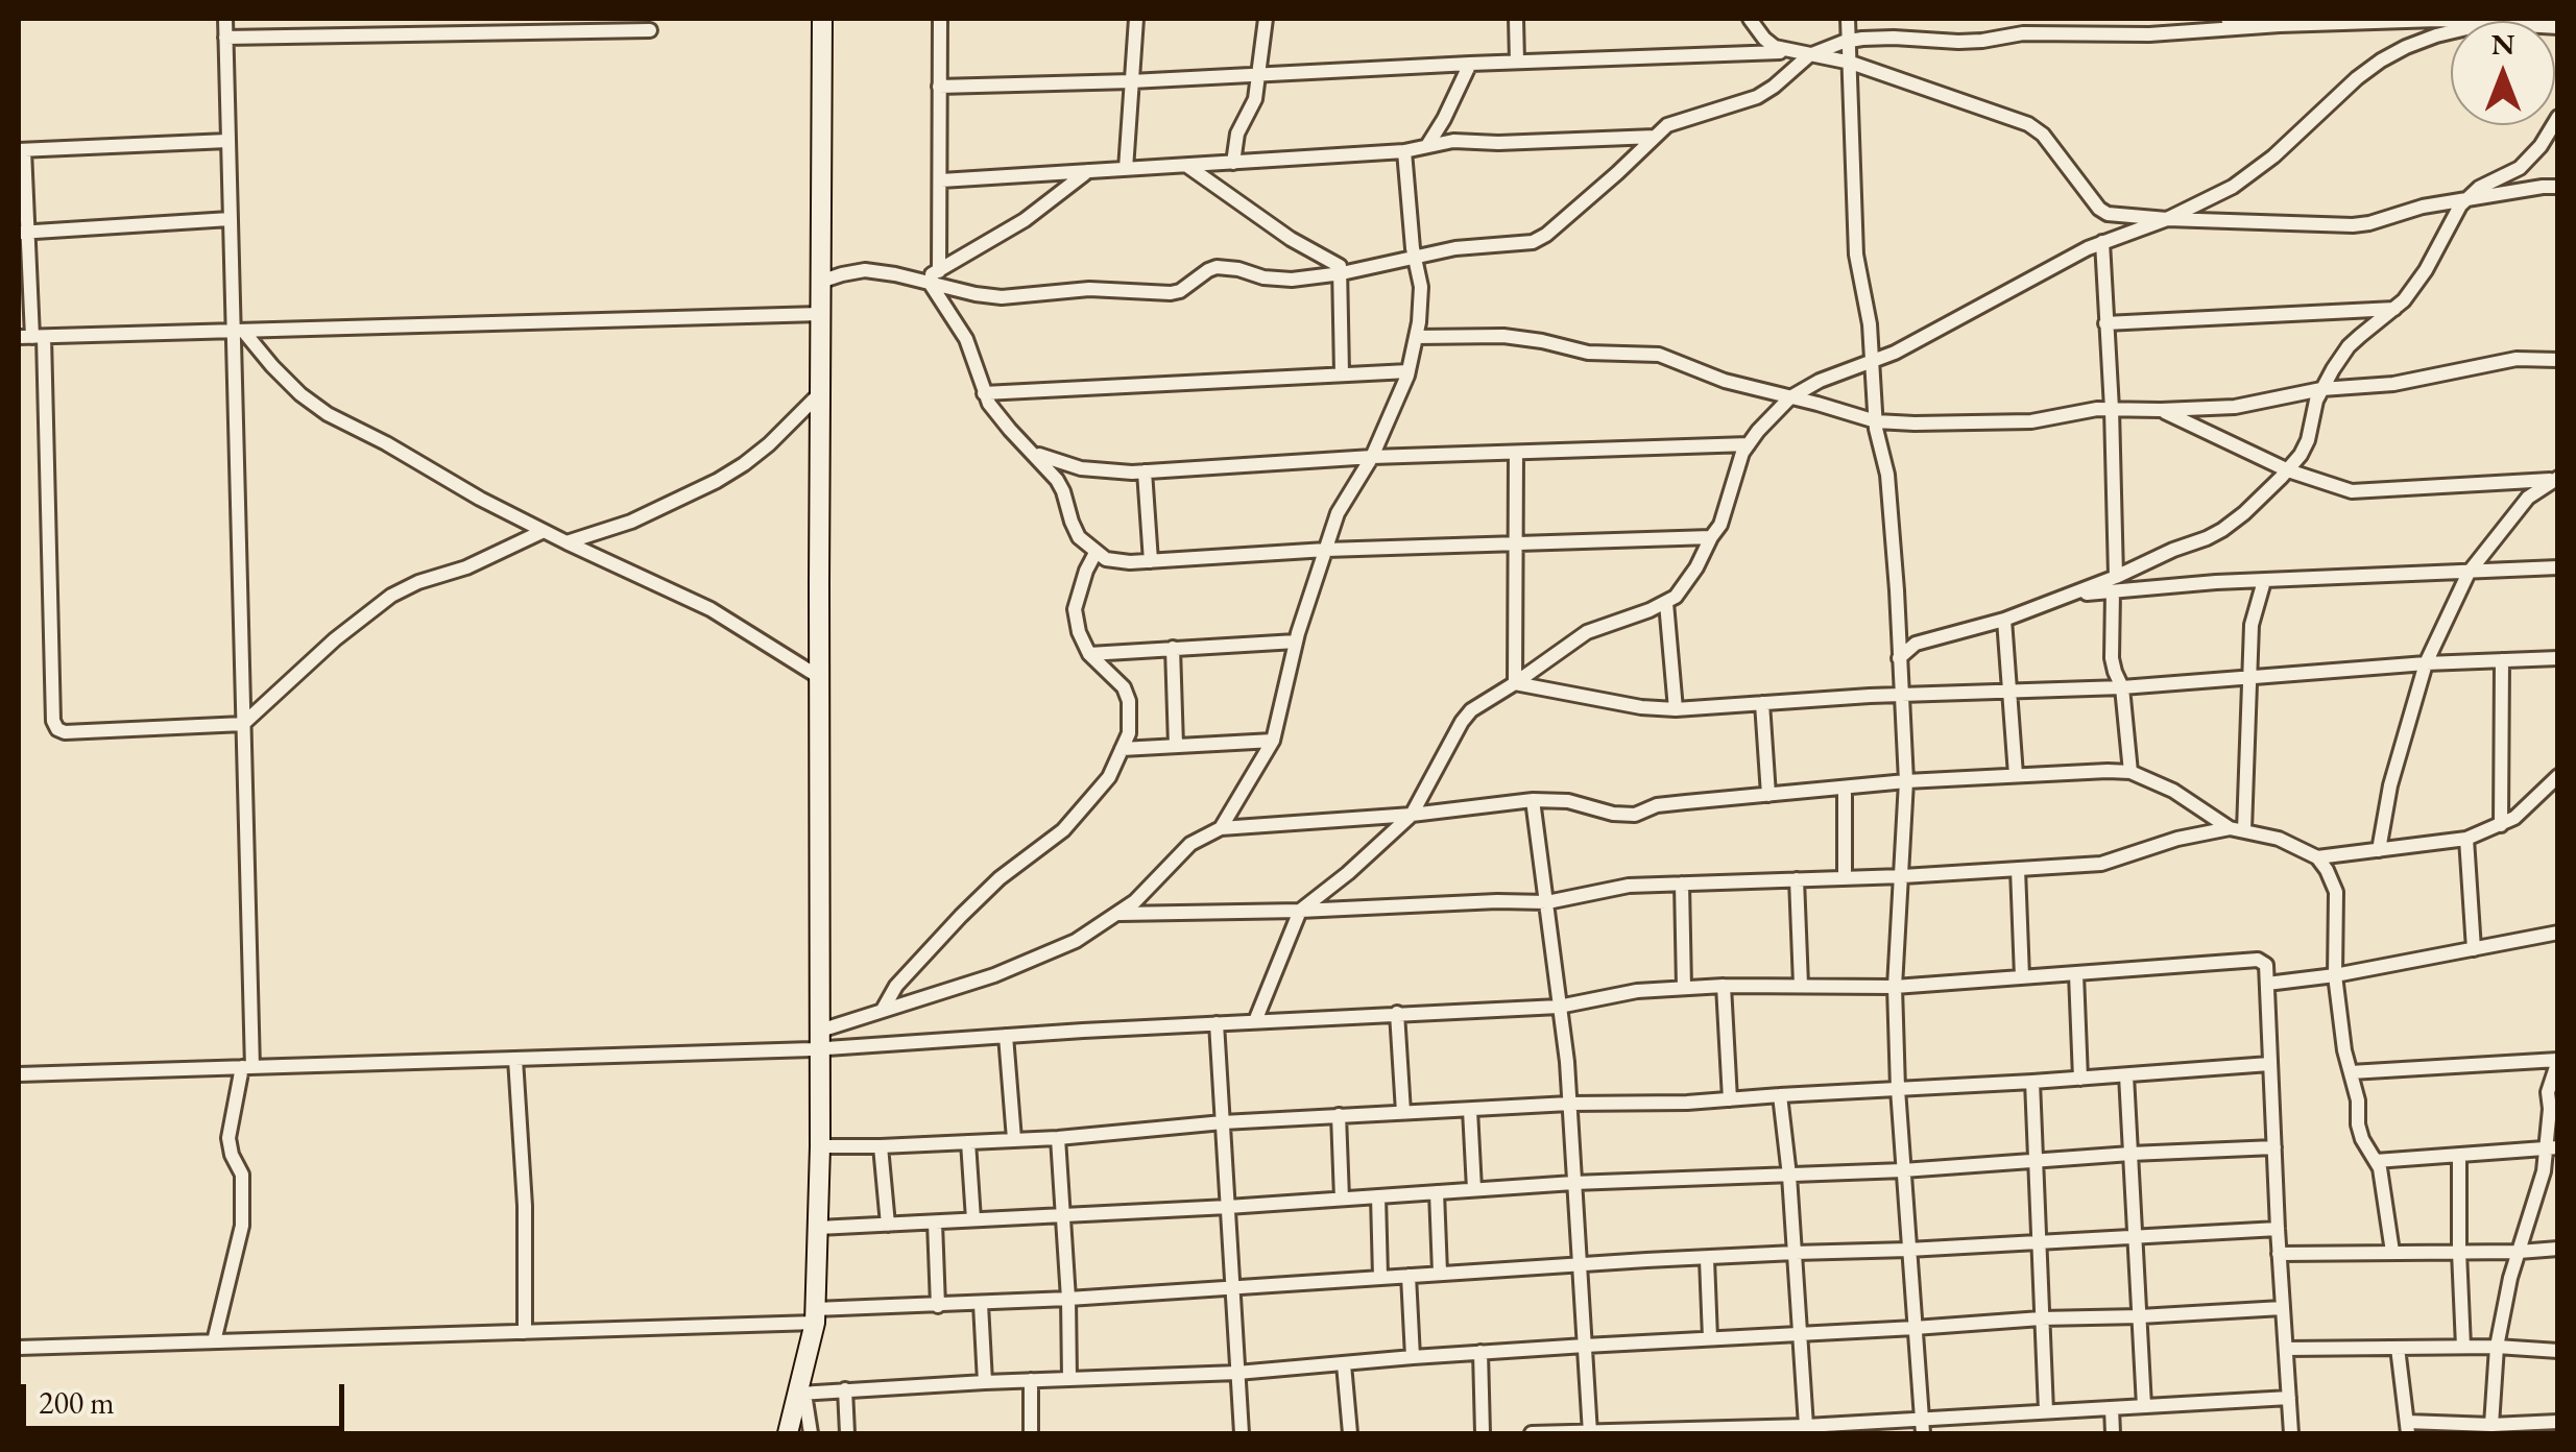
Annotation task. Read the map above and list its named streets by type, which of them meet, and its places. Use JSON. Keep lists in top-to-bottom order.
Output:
{
  "scale_bar": "200 m",
  "north": "top"
}
